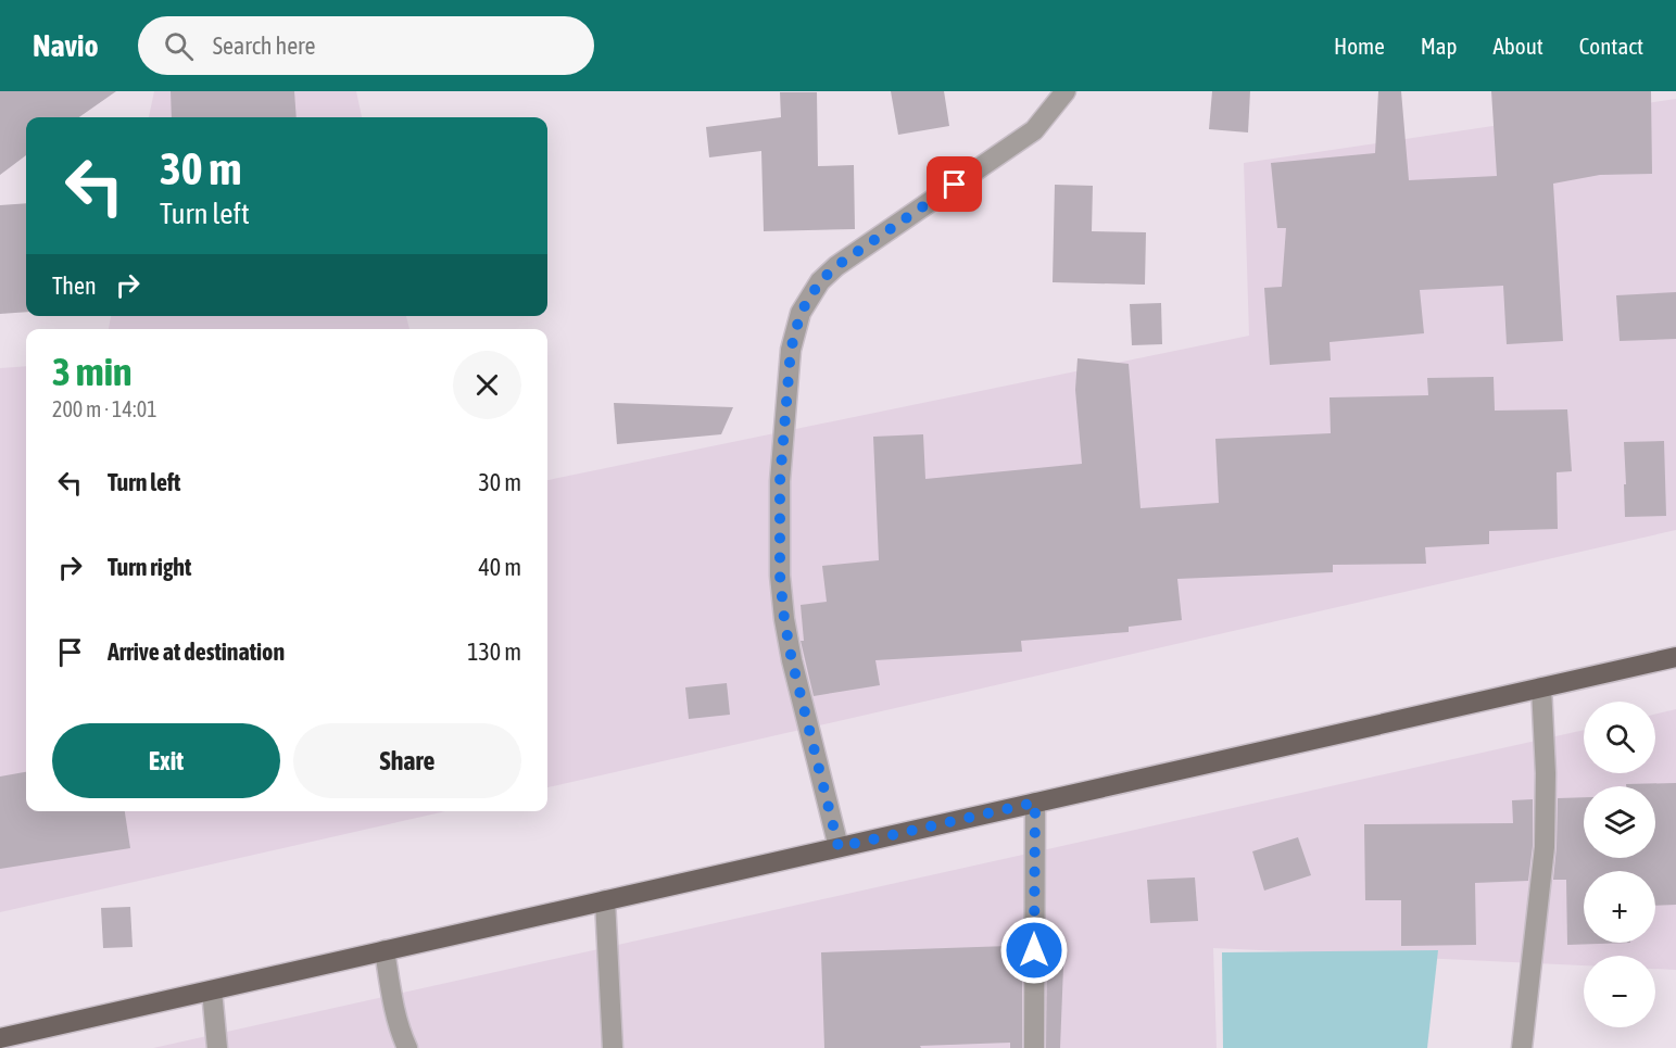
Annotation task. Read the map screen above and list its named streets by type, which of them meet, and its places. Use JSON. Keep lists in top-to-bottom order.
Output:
{
  "page": {
    "header": "Navio",
    "search": "Search here",
    "nav": [
      "Home",
      "Map",
      "About",
      "Contact"
    ],
    "turn": ["30 m", "Turn left"],
    "then": "Then",
    "heading": ["3 min", "200 m · 14:01"],
    "list": [
      {
        "name": "Turn left",
        "value": "30 m"
      },
      {
        "name": "Turn right",
        "value": "40 m"
      },
      {
        "name": "Arrive at destination",
        "value": "130 m"
      }
    ],
    "map_buttons": ["+", "−"],
    "buttons": ["Exit", "Share"]
  }
}
